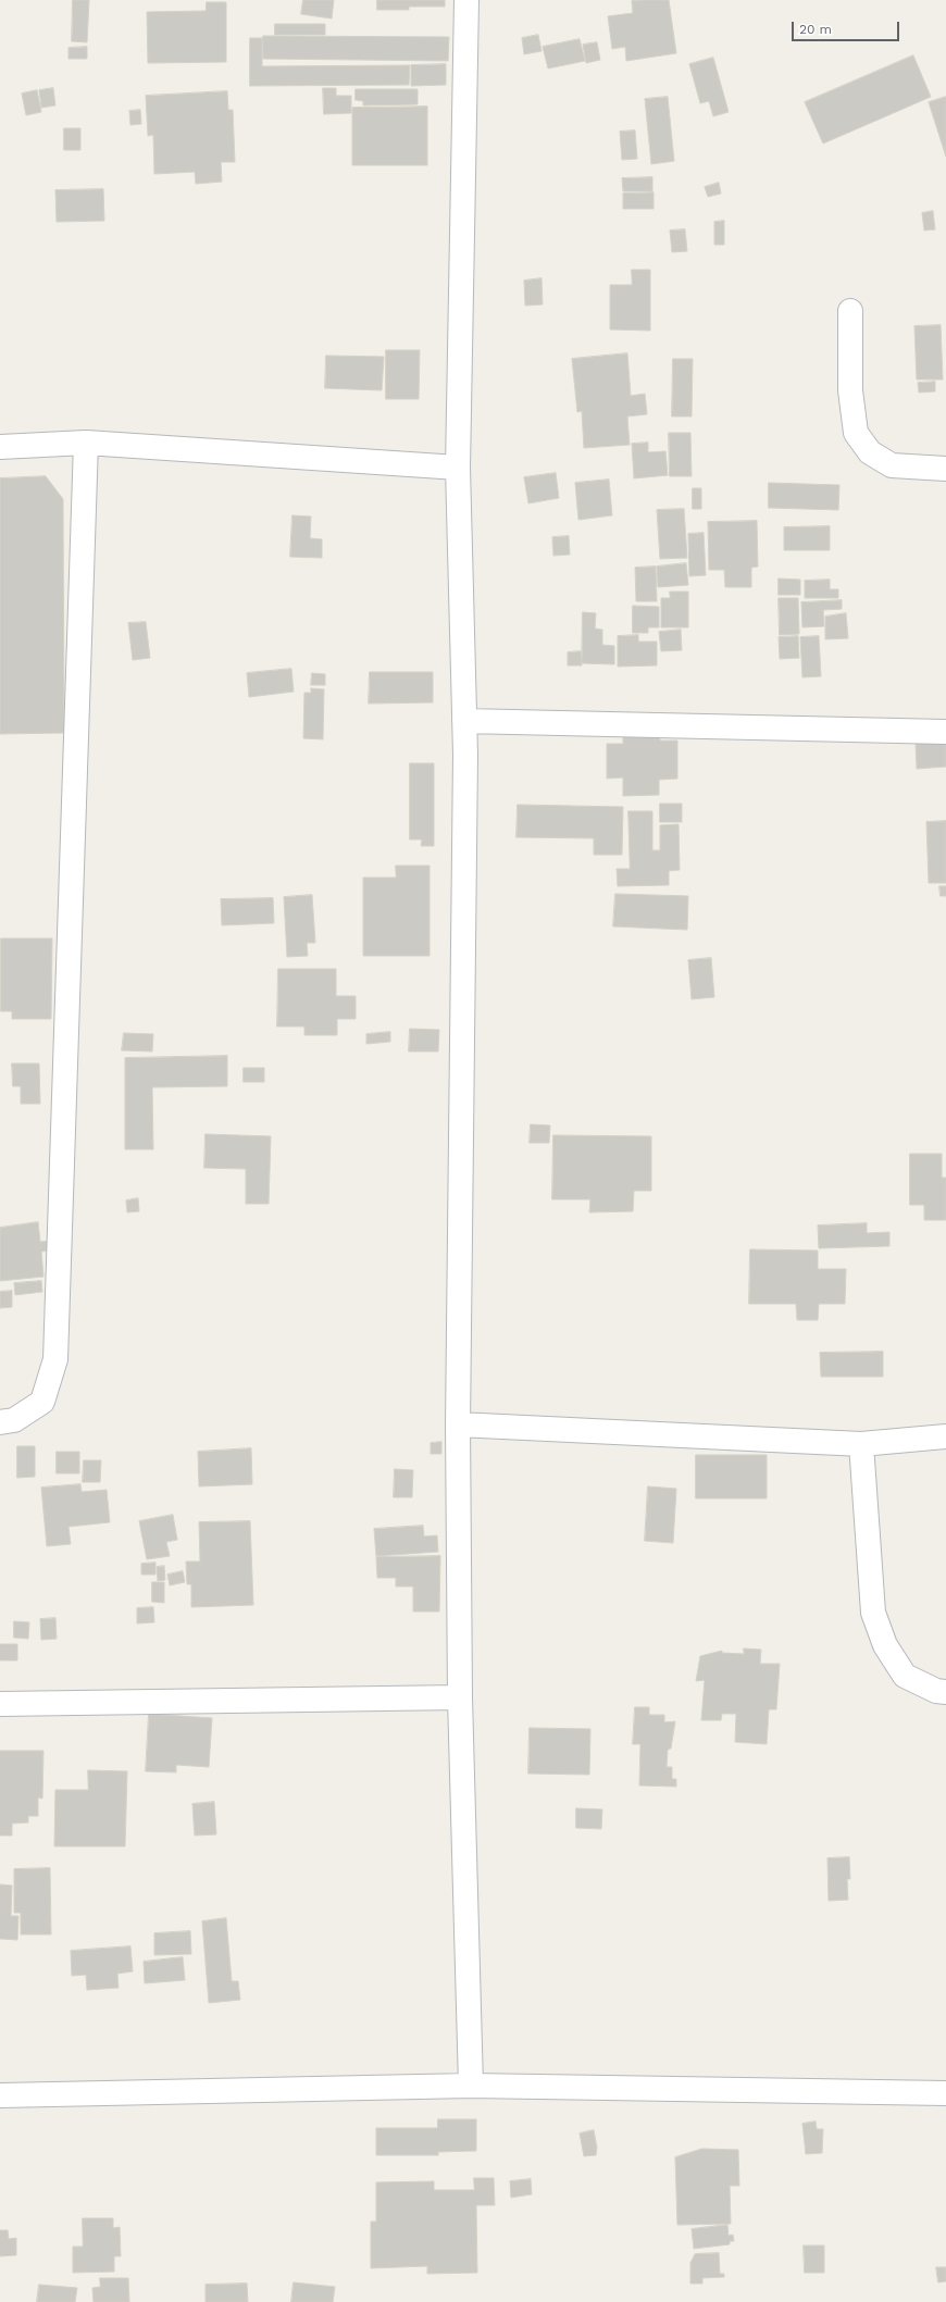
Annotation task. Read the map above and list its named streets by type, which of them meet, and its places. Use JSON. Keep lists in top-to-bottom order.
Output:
{
  "scale_bar": "20 m"
}
